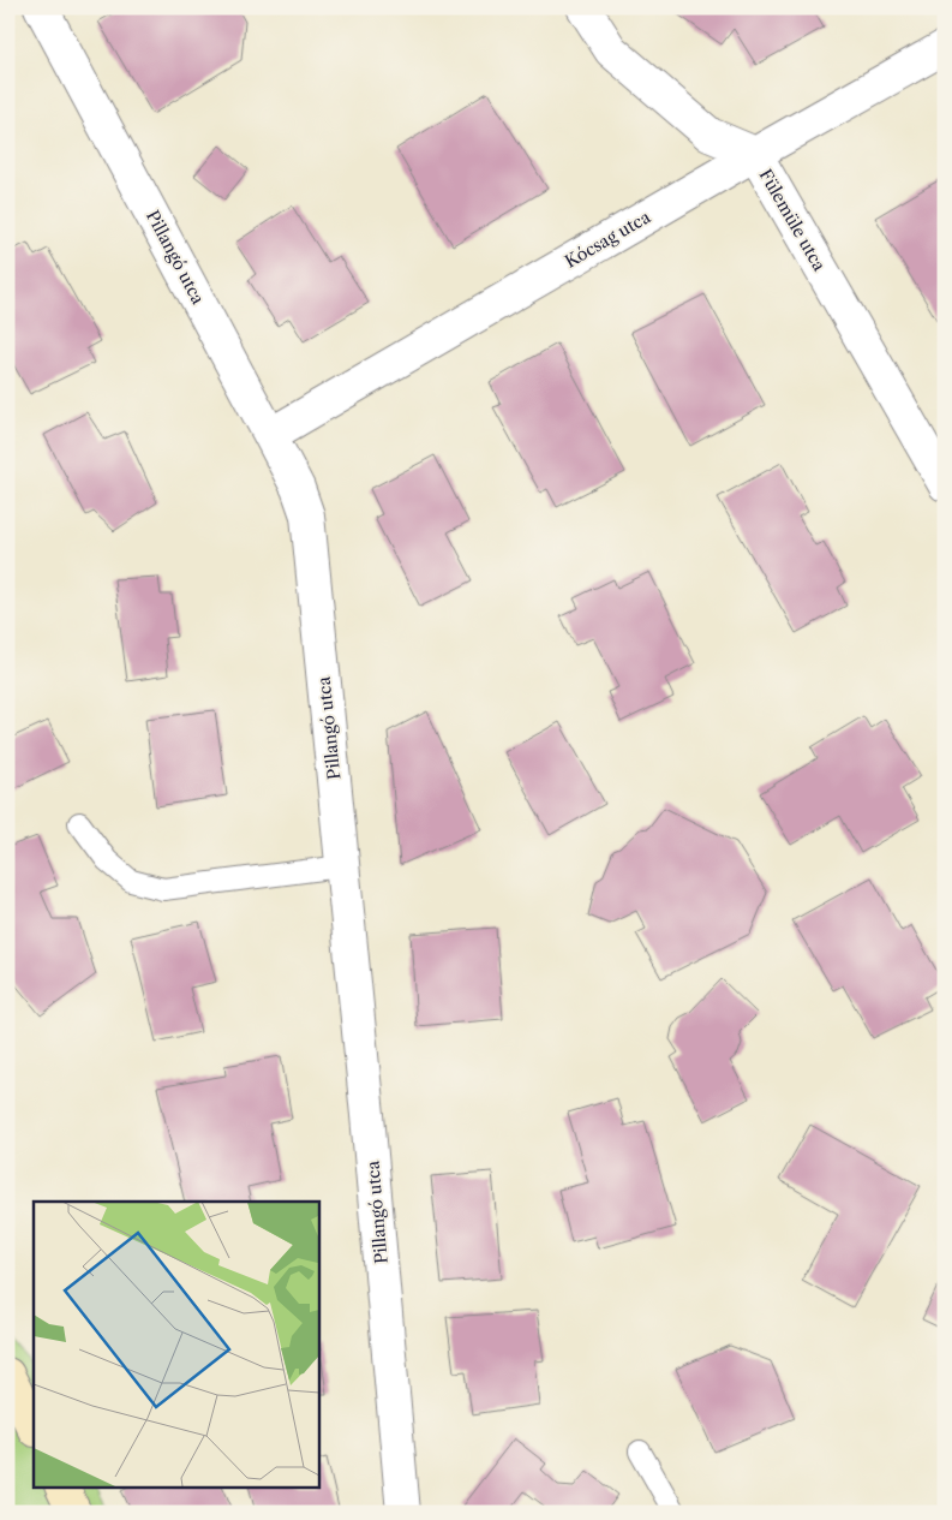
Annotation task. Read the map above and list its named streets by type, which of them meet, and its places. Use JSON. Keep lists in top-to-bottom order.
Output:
{
  "streets": {
    "street": ["Fülemüle utca", "Kócsag utca", "Pillangó utca"]
  },
  "crossings": [
    ["Fülemüle utca", "Kócsag utca"],
    ["Kócsag utca", "Pillangó utca"]
  ]
}
